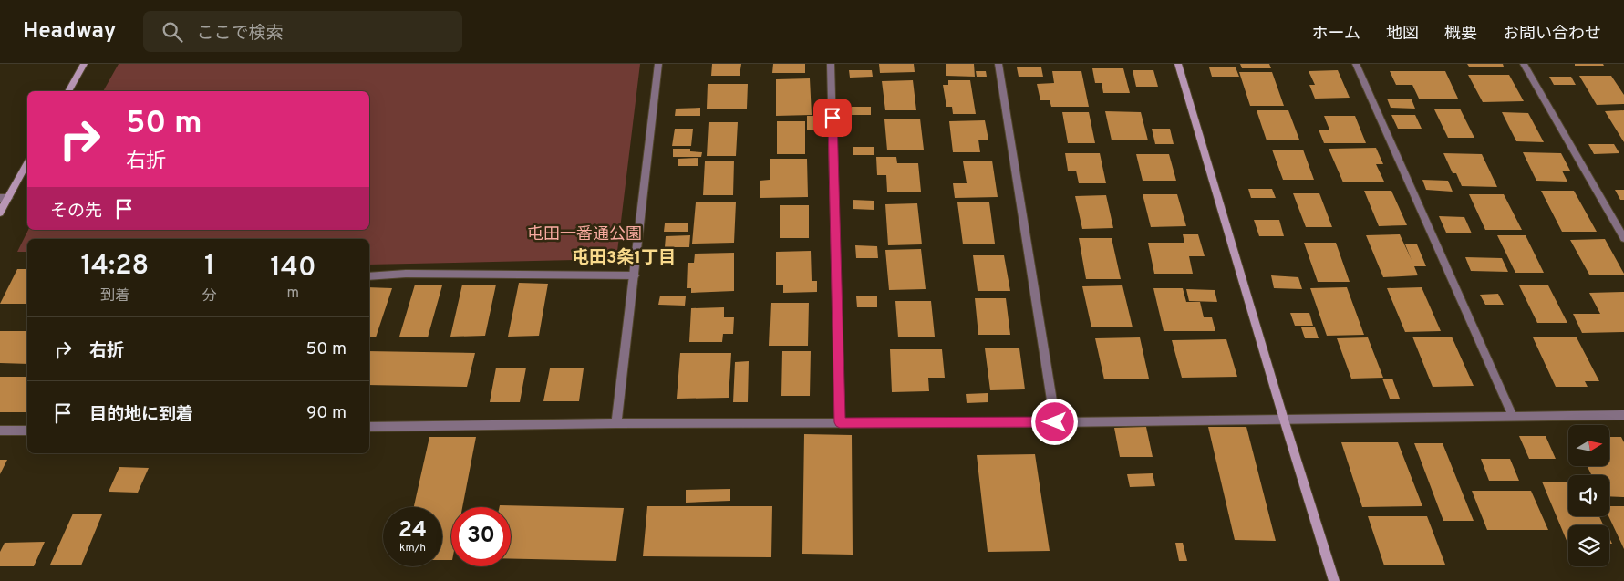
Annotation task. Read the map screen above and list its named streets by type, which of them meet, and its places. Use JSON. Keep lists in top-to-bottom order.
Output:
{
  "districts": ["屯田3条1丁目"],
  "parks": ["屯田一番通公園"],
  "north": "right",
  "page": {
    "header": "Headway",
    "search": "ここで検索",
    "nav": [
      "ホーム",
      "地図",
      "概要",
      "お問い合わせ"
    ],
    "turn": ["50 m", "右折"],
    "then": "その先",
    "eta": [
      "14:28",
      "到着",
      "1",
      "分",
      "140",
      "m"
    ],
    "list": [
      {
        "name": "右折",
        "value": "50 m"
      },
      {
        "name": "目的地に到着",
        "value": "90 m"
      }
    ],
    "speed": "24 km/h",
    "limit": "30"
  }
}
